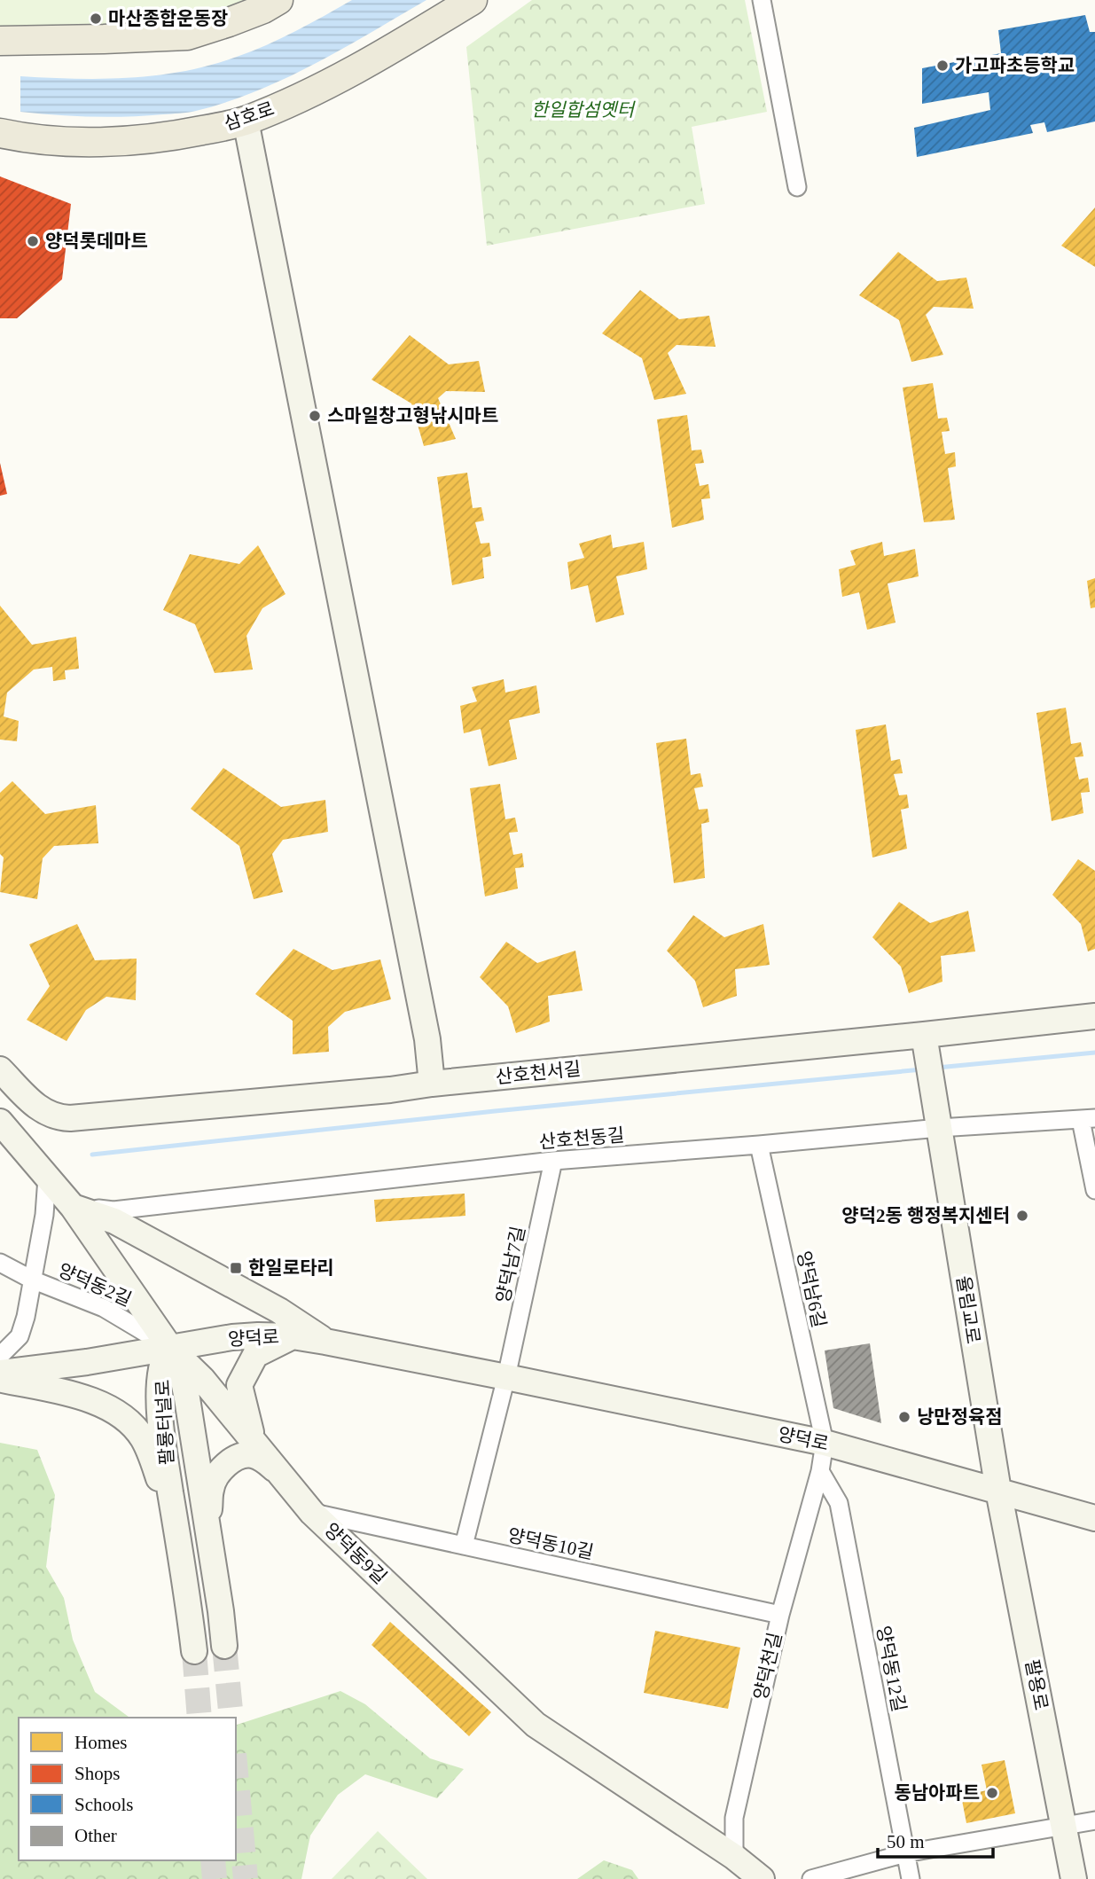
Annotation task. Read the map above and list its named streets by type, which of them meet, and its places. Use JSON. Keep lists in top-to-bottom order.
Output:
{
  "streets": {
    "main road": [
      "삼호로",
      "산호천서길",
      "율림교로",
      "양덕로",
      "팔룡터널로",
      "양덕동9길",
      "팔용로"
    ],
    "street": [
      "산호천동길",
      "양덕남7길",
      "양덕동2길",
      "양덕남6길",
      "양덕동10길",
      "양덕천길",
      "양덕동12길"
    ]
  },
  "crossings": [
    ["산호천서길", "율림교로"],
    ["산호천동길", "양덕남7길"],
    ["산호천동길", "양덕남6길"],
    ["산호천동길", "율림교로"],
    ["산호천동길", "양덕동9길"],
    ["양덕남7길", "양덕로"],
    ["양덕동2길", "양덕로"],
    ["양덕동2길", "팔룡터널로"],
    ["양덕동2길", "양덕동9길"],
    ["양덕남6길", "양덕로"],
    ["양덕남6길", "양덕천길"],
    ["율림교로", "양덕로"],
    ["율림교로", "팔용로"],
    ["양덕로", "팔룡터널로"],
    ["양덕로", "양덕동9길"],
    ["양덕로", "양덕천길"],
    ["양덕로", "팔용로"],
    ["팔룡터널로", "양덕동9길"],
    ["양덕동10길", "양덕동9길"],
    ["양덕동10길", "양덕천길"],
    ["양덕동9길", "양덕천길"],
    ["양덕천길", "양덕동12길"]
  ],
  "parks": ["한일합섬옛터"],
  "places": {
    "other": [
      "마산종합운동장",
      "가고파초등학교",
      "양덕롯데마트",
      "스마일창고형낚시마트",
      "양덕2동 행정복지센터",
      "낭만정육점",
      "동남아파트"
    ],
    "transit": ["한일로타리"]
  },
  "legend": [
    "Homes",
    "Shops",
    "Schools",
    "Other"
  ],
  "scale_bar": "50 m"
}
